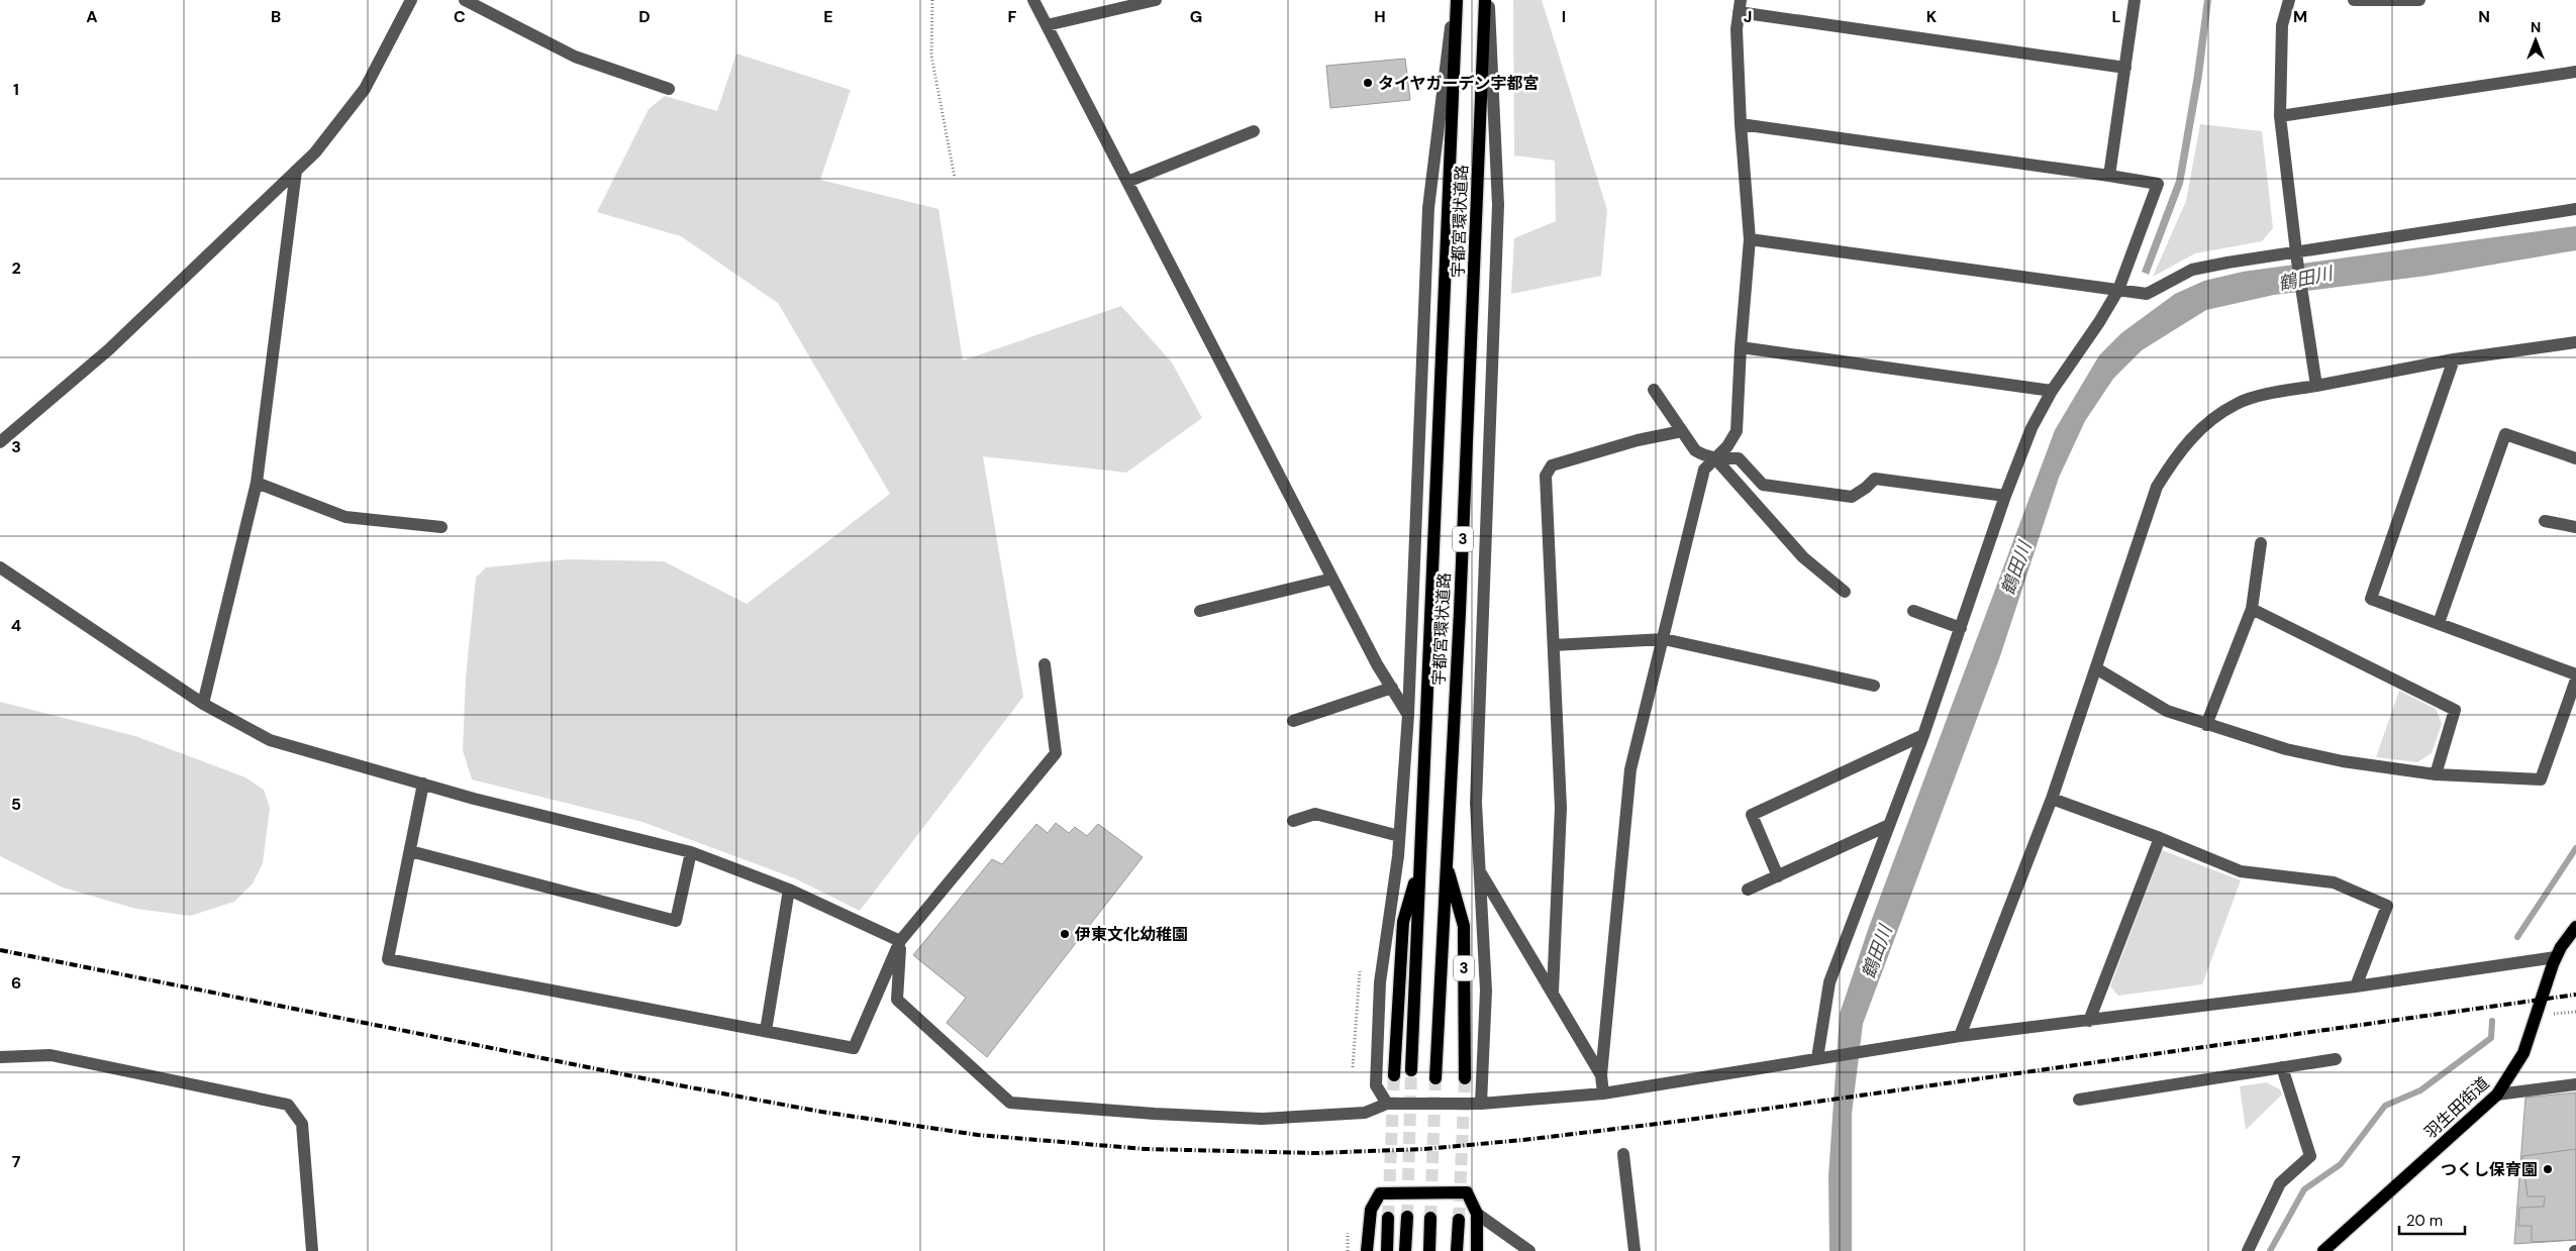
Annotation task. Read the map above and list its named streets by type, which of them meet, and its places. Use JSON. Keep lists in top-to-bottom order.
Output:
{
  "streets": {
    "main road": ["宇都宮環状道路", "3", "羽生田街道"]
  },
  "crossings": [
    ["宇都宮環状道路", "3"]
  ],
  "water": ["鶴田川"],
  "places": ["タイヤガーデン宇都宮", "伊東文化幼稚園", "つくし保育園"],
  "scale_bar": "20 m",
  "north": "top",
  "grid": {
    "columns": [
      "A",
      "B",
      "C",
      "D",
      "E",
      "F",
      "G",
      "H",
      "I",
      "J",
      "K",
      "L",
      "M",
      "N"
    ],
    "rows": [
      "1",
      "2",
      "3",
      "4",
      "5",
      "6",
      "7"
    ]
  }
}
